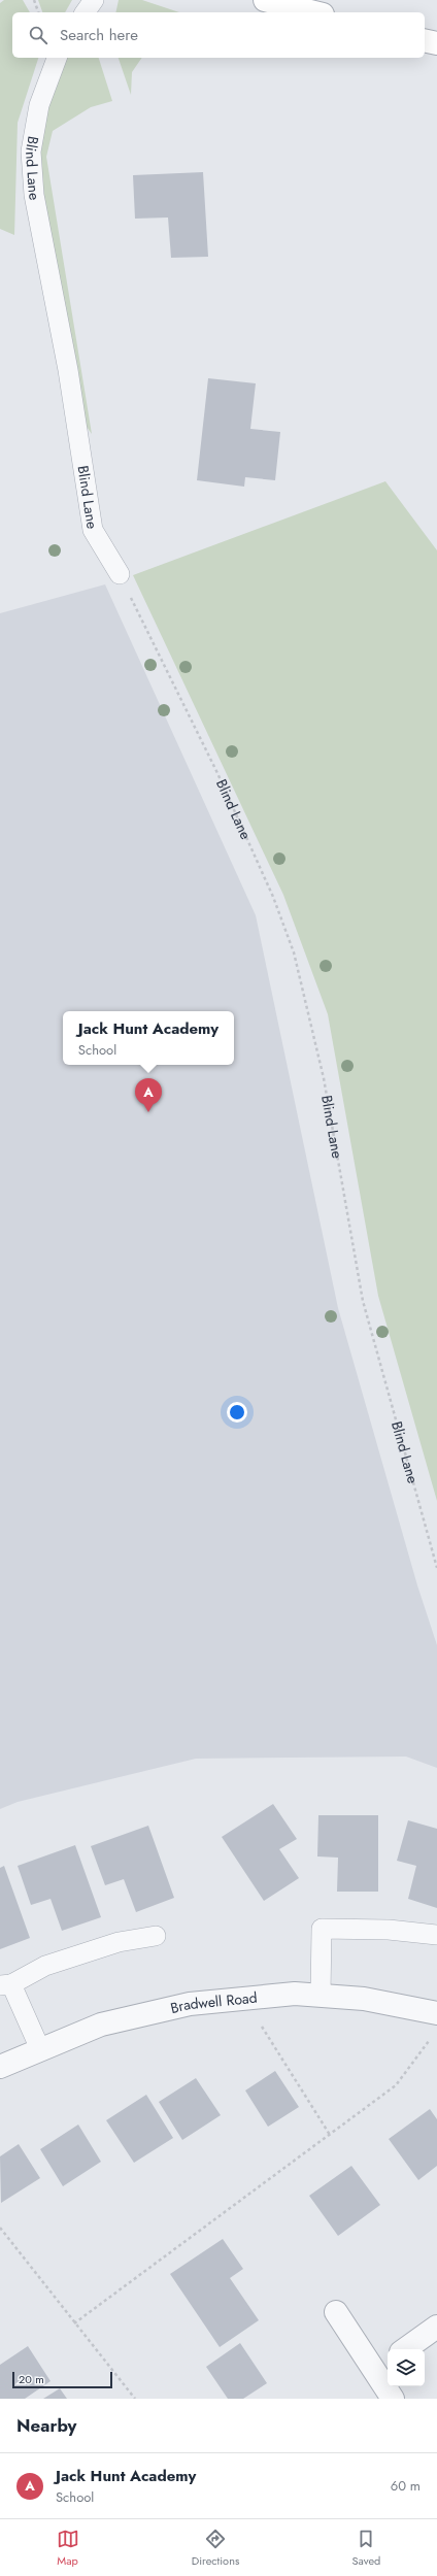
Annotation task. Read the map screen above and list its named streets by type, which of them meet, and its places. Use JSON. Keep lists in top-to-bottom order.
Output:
{
  "streets": {
    "street": ["Bradwell Road"],
    "lane": ["Blind Lane"]
  },
  "scale_bar": "20 m",
  "page": {
    "search": "Search here",
    "popup": ["Jack Hunt Academy", "School"],
    "pins": "A",
    "scale": "20 m",
    "heading": "Nearby",
    "list": [
      {
        "mark": "A",
        "name": "Jack Hunt Academy",
        "note": "School",
        "value": "60 m"
      }
    ],
    "nav": ["Map", "Directions", "Saved"]
  }
}
